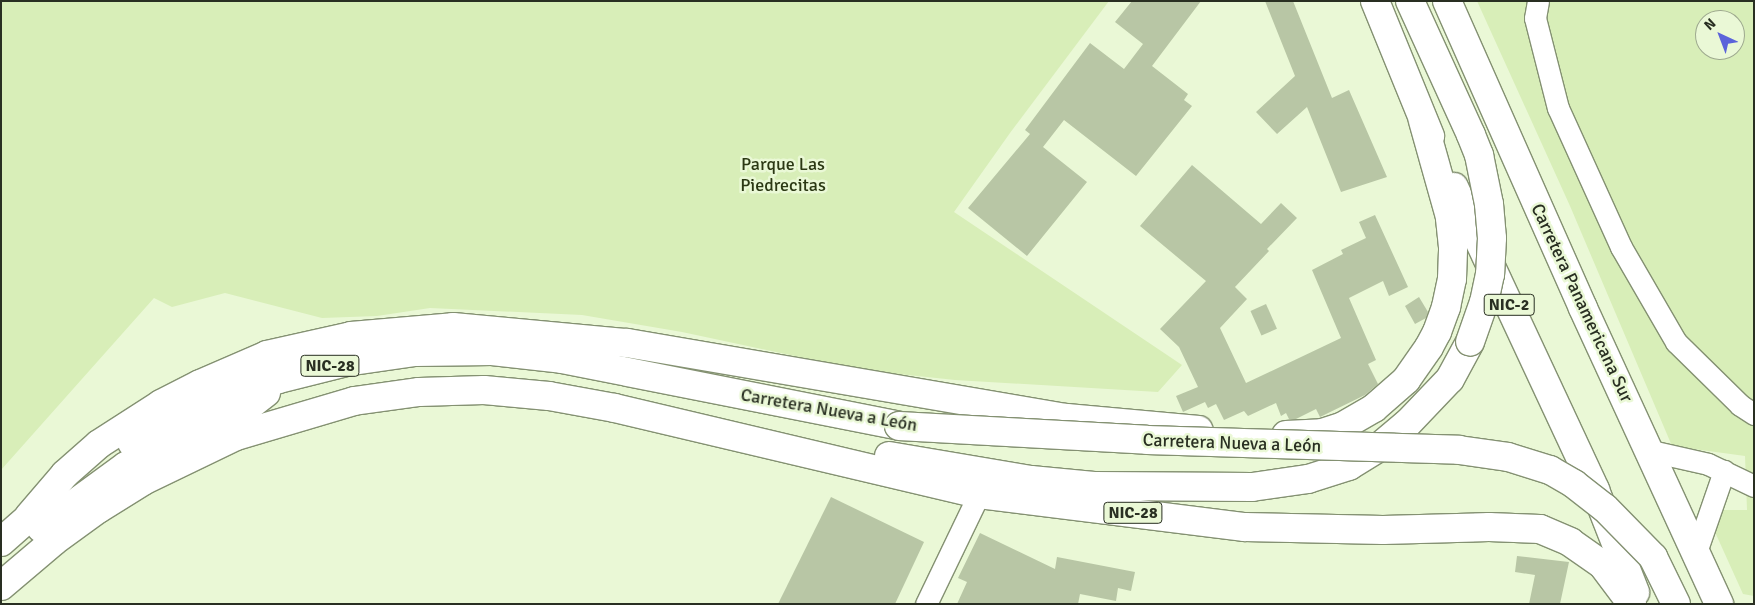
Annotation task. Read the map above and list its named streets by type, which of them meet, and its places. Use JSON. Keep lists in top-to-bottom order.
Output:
{
  "streets": {
    "highway": [
      "Carretera Panamericana Sur",
      "NIC-2",
      "NIC-28",
      "Carretera Nueva a León"
    ]
  },
  "parks": ["Parque Las Piedrecitas"],
  "north": "top left"
}
